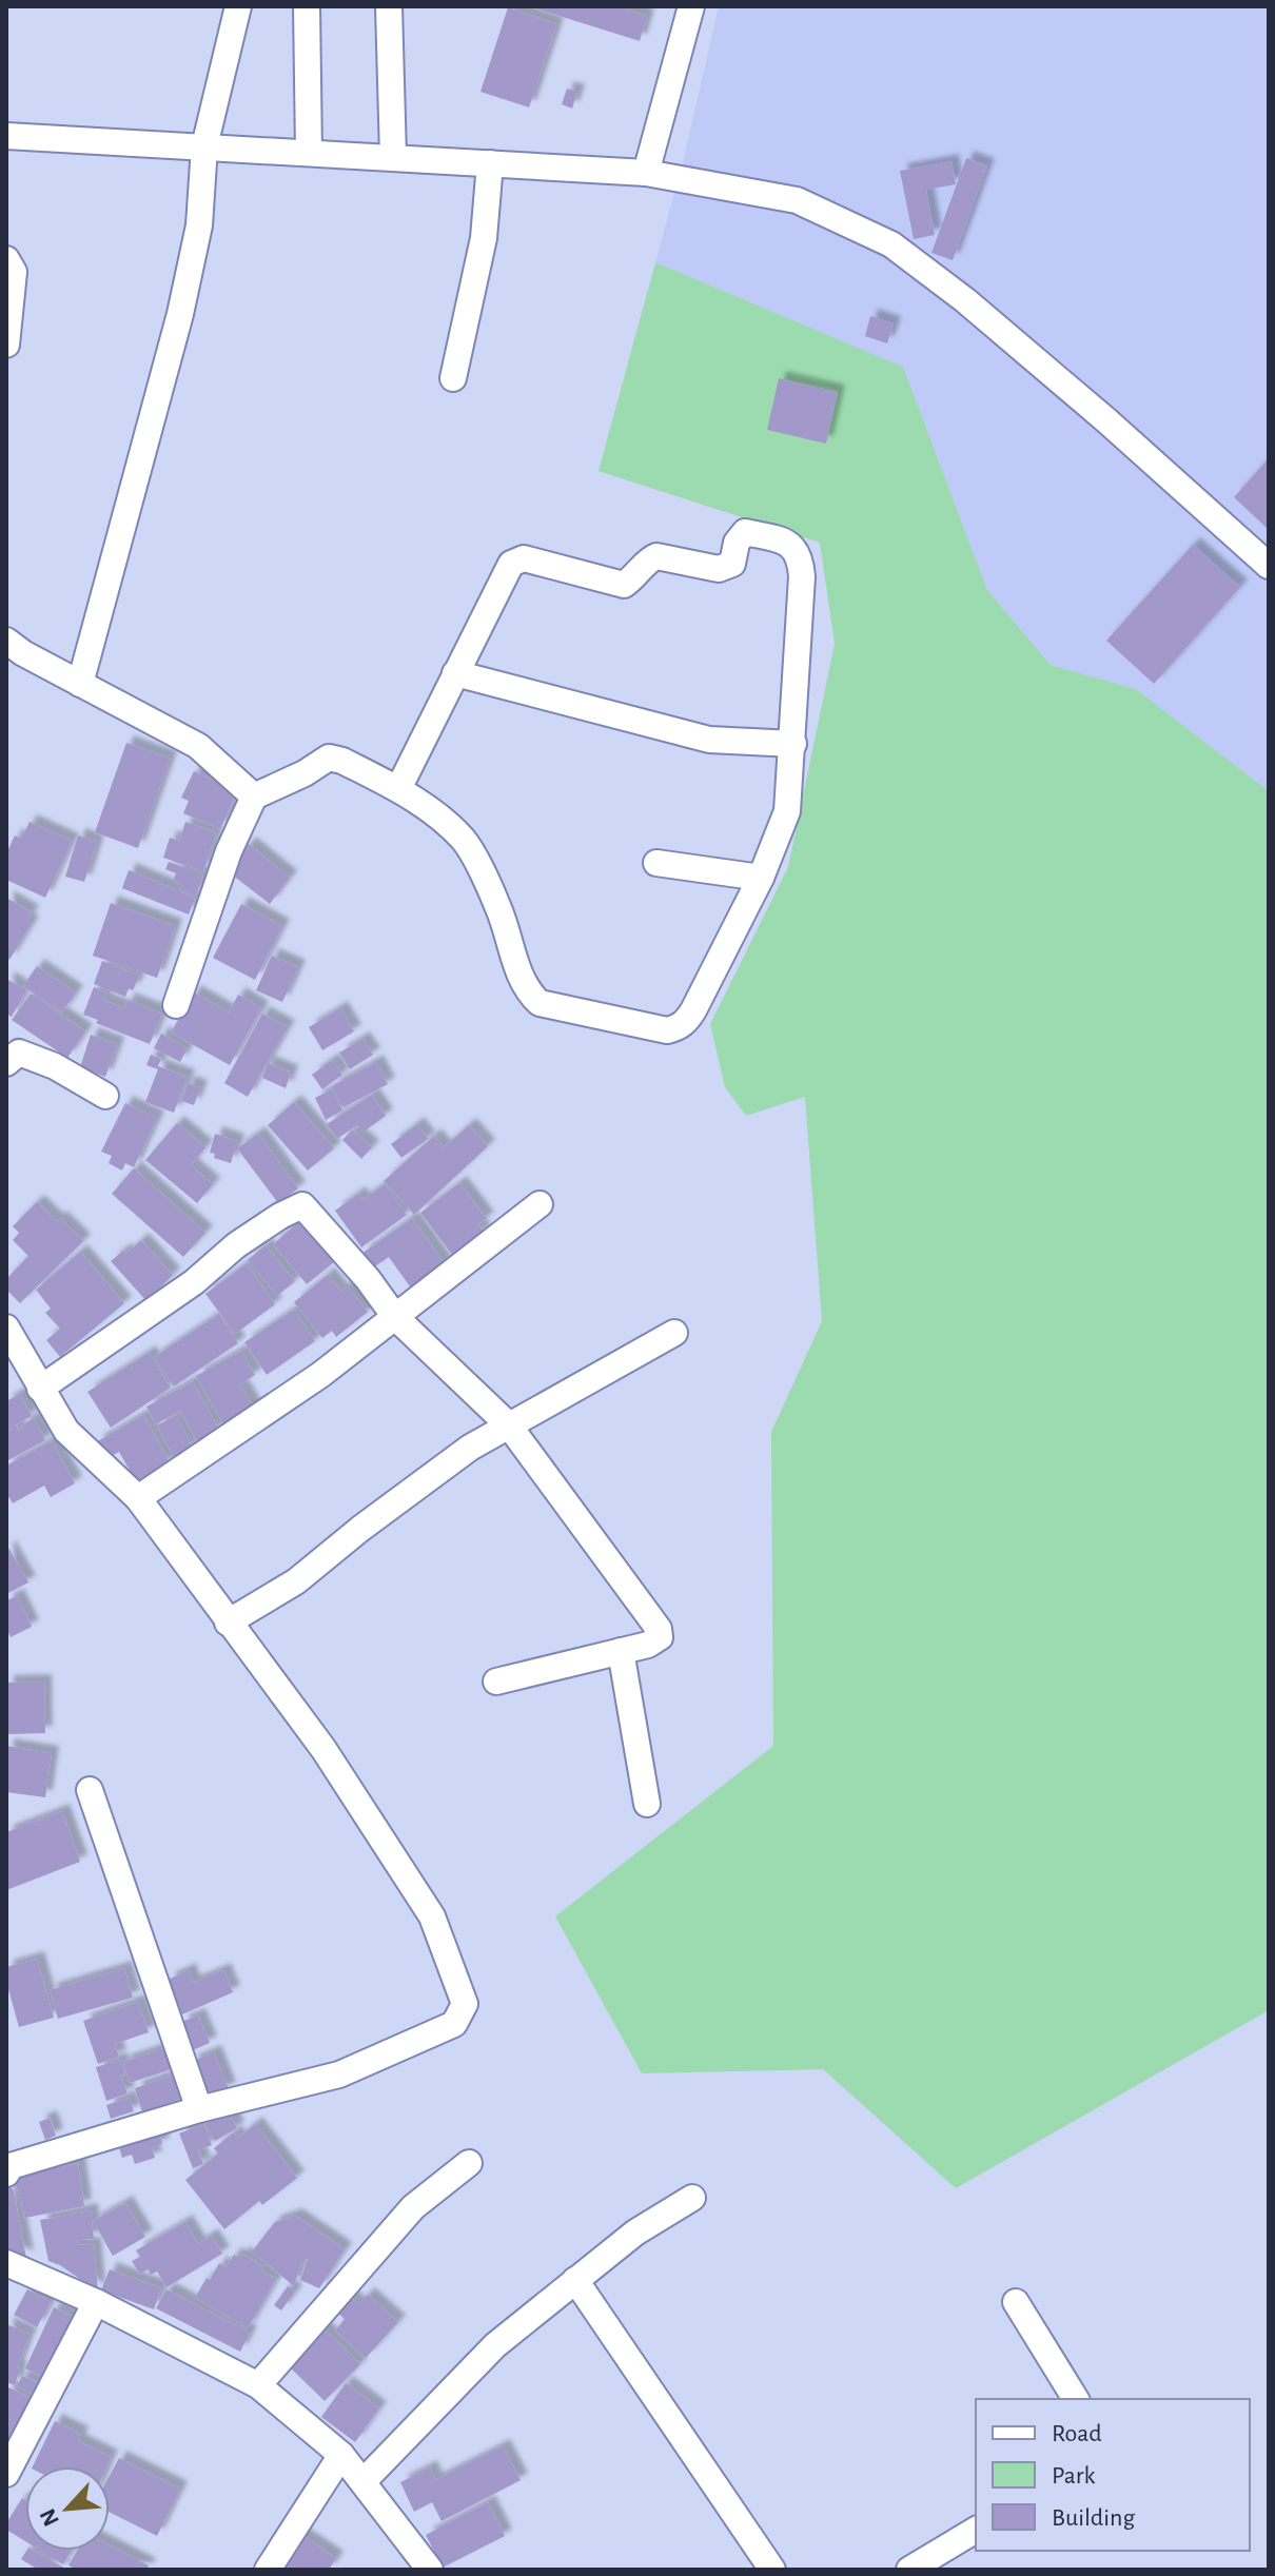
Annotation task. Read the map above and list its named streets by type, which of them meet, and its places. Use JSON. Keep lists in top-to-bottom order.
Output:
{
  "legend": ["Road", "Park", "Building"],
  "north": "bottom left"
}
